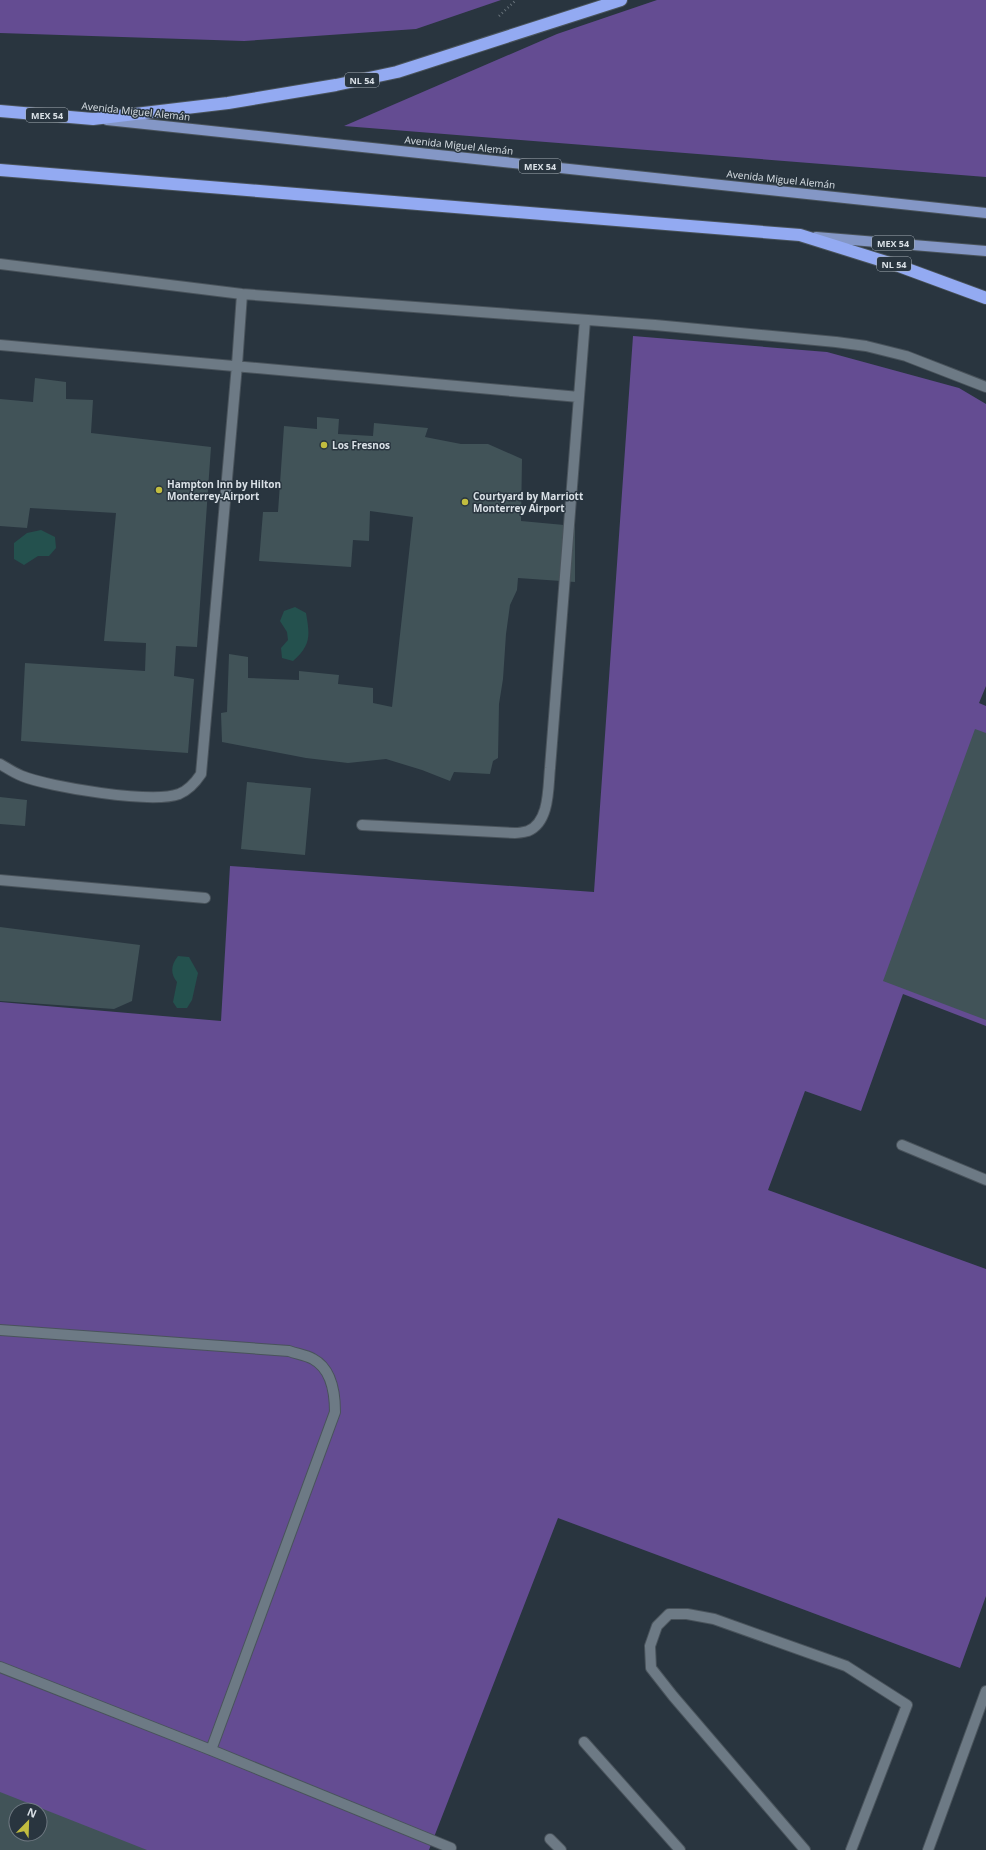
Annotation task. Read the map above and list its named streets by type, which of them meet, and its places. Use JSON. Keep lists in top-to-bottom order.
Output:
{
  "streets": {
    "highway": ["NL 54", "Avenida Miguel Alemán", "MEX 54"]
  },
  "crossings": [
    ["NL 54", "Avenida Miguel Alemán"],
    ["NL 54", "MEX 54"]
  ],
  "places": ["Los Fresnos", "Hampton Inn by Hilton Monterrey-Airport", "Courtyard by Marriott Monterrey Airport"],
  "north": "top right"
}
